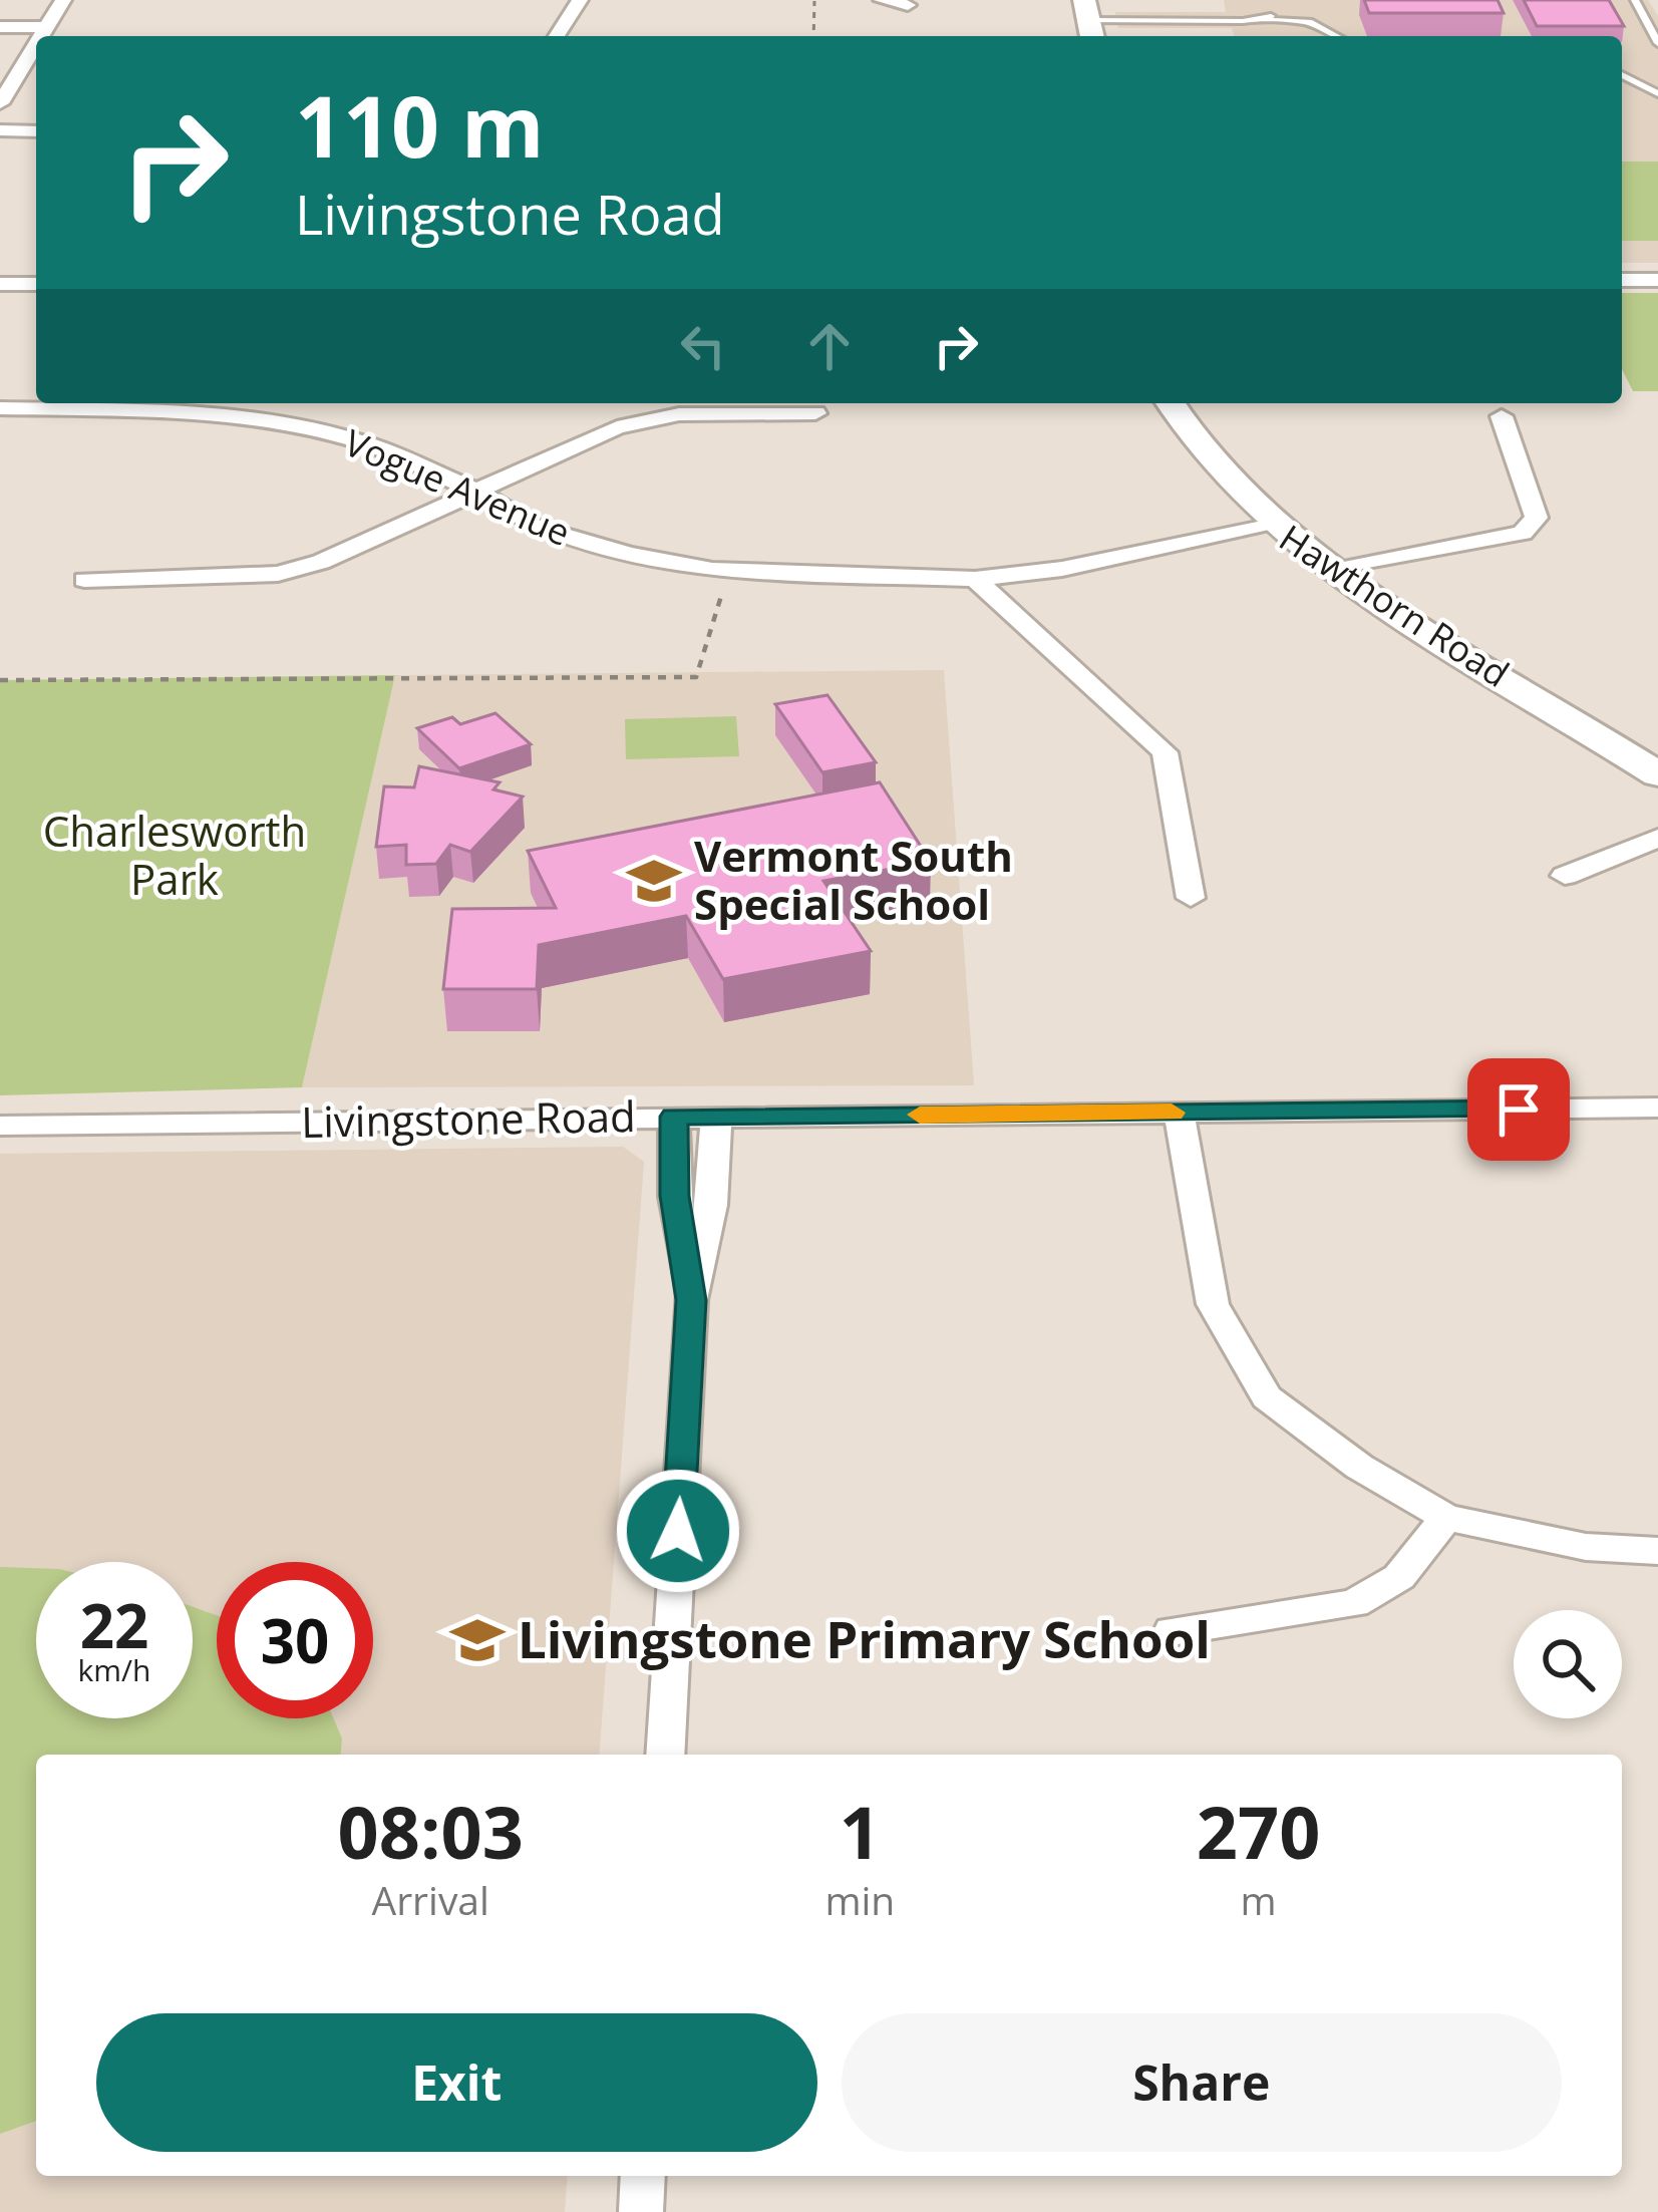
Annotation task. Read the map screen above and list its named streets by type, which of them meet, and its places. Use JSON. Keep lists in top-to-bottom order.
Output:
{
  "streets": {
    "main road": ["Hawthorn Road"],
    "street": ["Vogue Avenue", "Livingstone Road"]
  },
  "crossings": [
    ["Vogue Avenue", "Hawthorn Road"]
  ],
  "parks": ["Charlesworth Park"],
  "places": {
    "school or university": ["Vermont South Special School", "Livingstone Primary School"]
  },
  "page": {
    "turn": ["110 m", "Livingstone Road"],
    "speed": "22 km/h",
    "limit": "30",
    "eta": [
      "08:03",
      "Arrival",
      "1",
      "min",
      "270",
      "m"
    ],
    "buttons": ["Exit", "Share"]
  }
}
